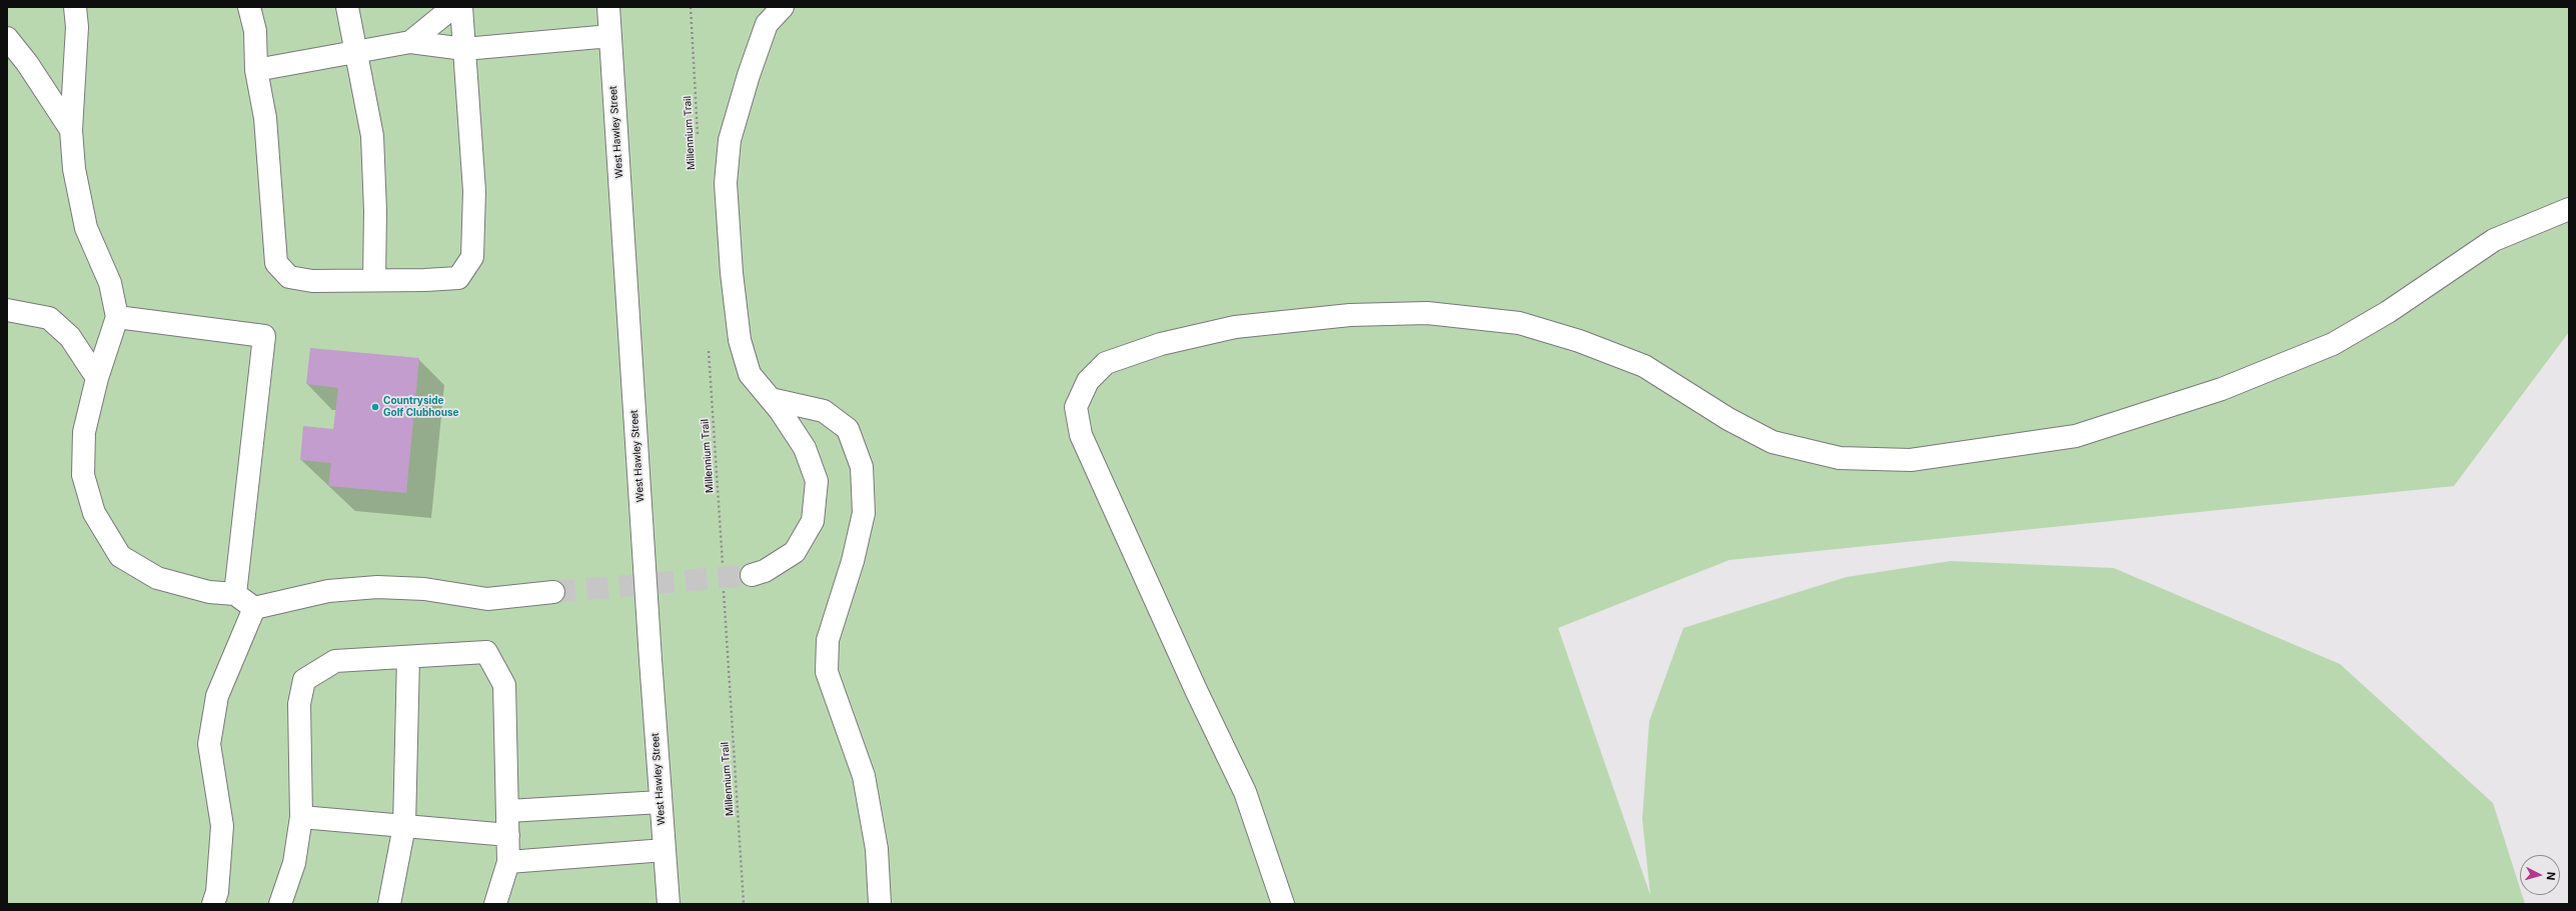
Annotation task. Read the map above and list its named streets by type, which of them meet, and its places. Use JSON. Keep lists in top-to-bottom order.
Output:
{
  "streets": {
    "street": ["West Hawley Street"],
    "path": ["Millennium Trail"]
  },
  "places": ["Countryside Golf Clubhouse"],
  "north": "right"
}
